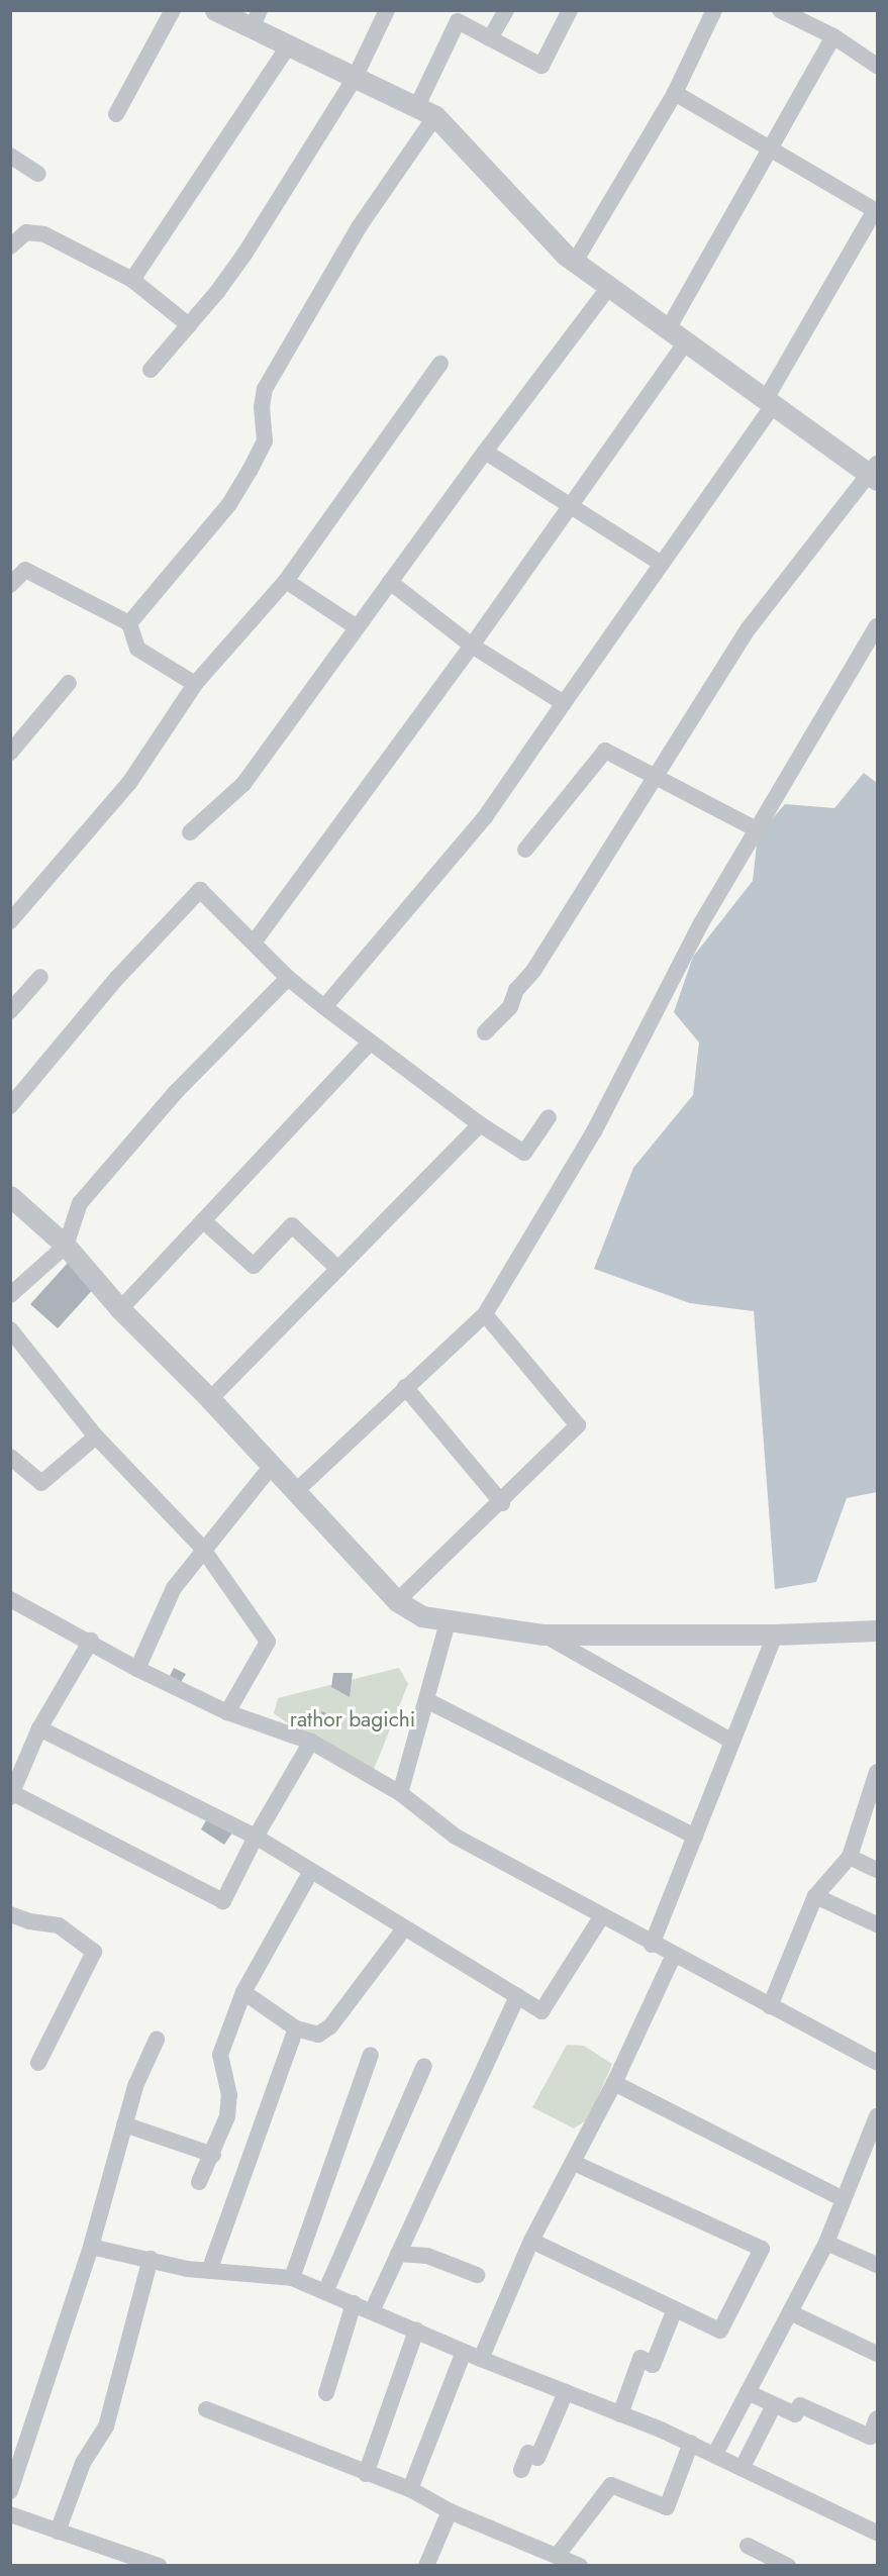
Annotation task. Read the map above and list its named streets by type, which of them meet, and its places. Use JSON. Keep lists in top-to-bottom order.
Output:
{
  "parks": ["rathor bagichi"]
}
